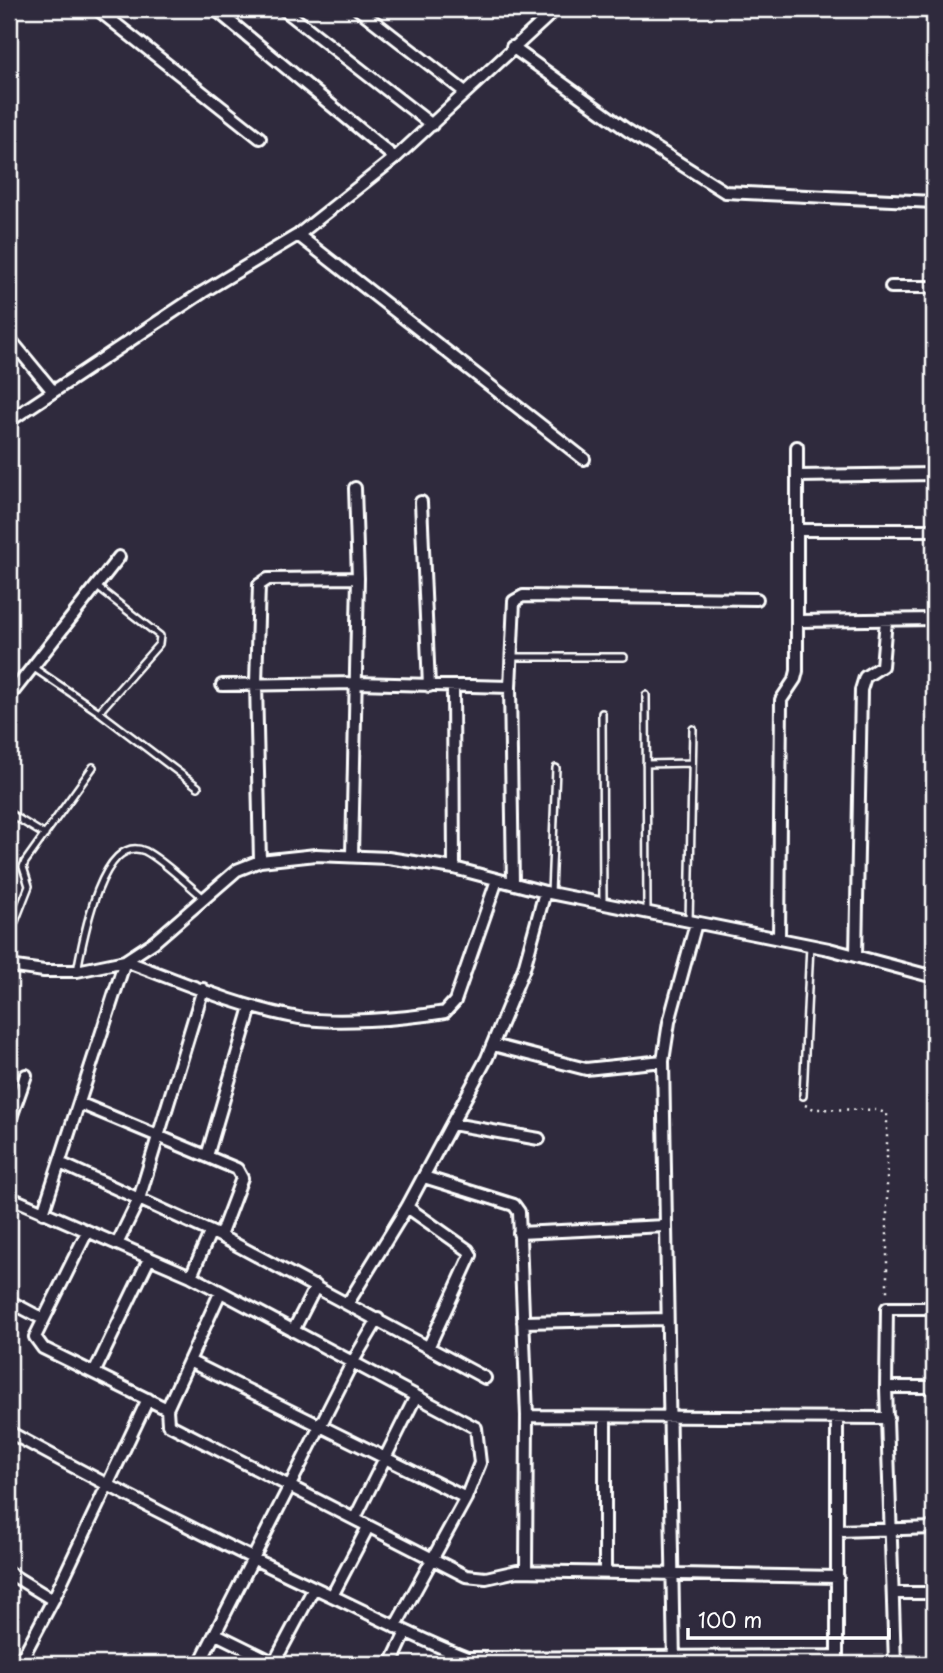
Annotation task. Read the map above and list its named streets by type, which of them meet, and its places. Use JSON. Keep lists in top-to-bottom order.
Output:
{
  "scale_bar": "100 m"
}
